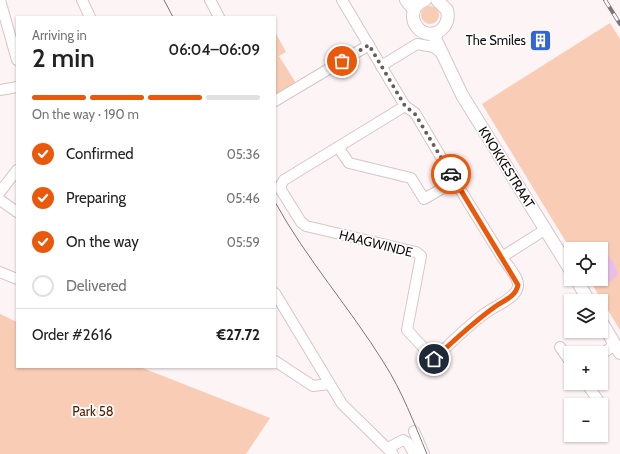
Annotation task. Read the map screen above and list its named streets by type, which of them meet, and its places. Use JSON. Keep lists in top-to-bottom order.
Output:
{
  "streets": {
    "street": ["KNOKKESTRAAT", "HAAGWINDE"]
  },
  "parks": ["Park 58"],
  "places": {
    "building": ["The Smiles"]
  },
  "page": {
    "heading": ["2 min", "Arriving in", "06:04–06:09"],
    "panel": ["Order #2616", "€27.72"],
    "bar": "On the way · 190 m",
    "list": [
      ["Confirmed", "05:36"],
      ["Preparing", "05:46"],
      ["On the way", "05:59"],
      "Delivered"
    ],
    "map_buttons": ["+", "−"]
  }
}
